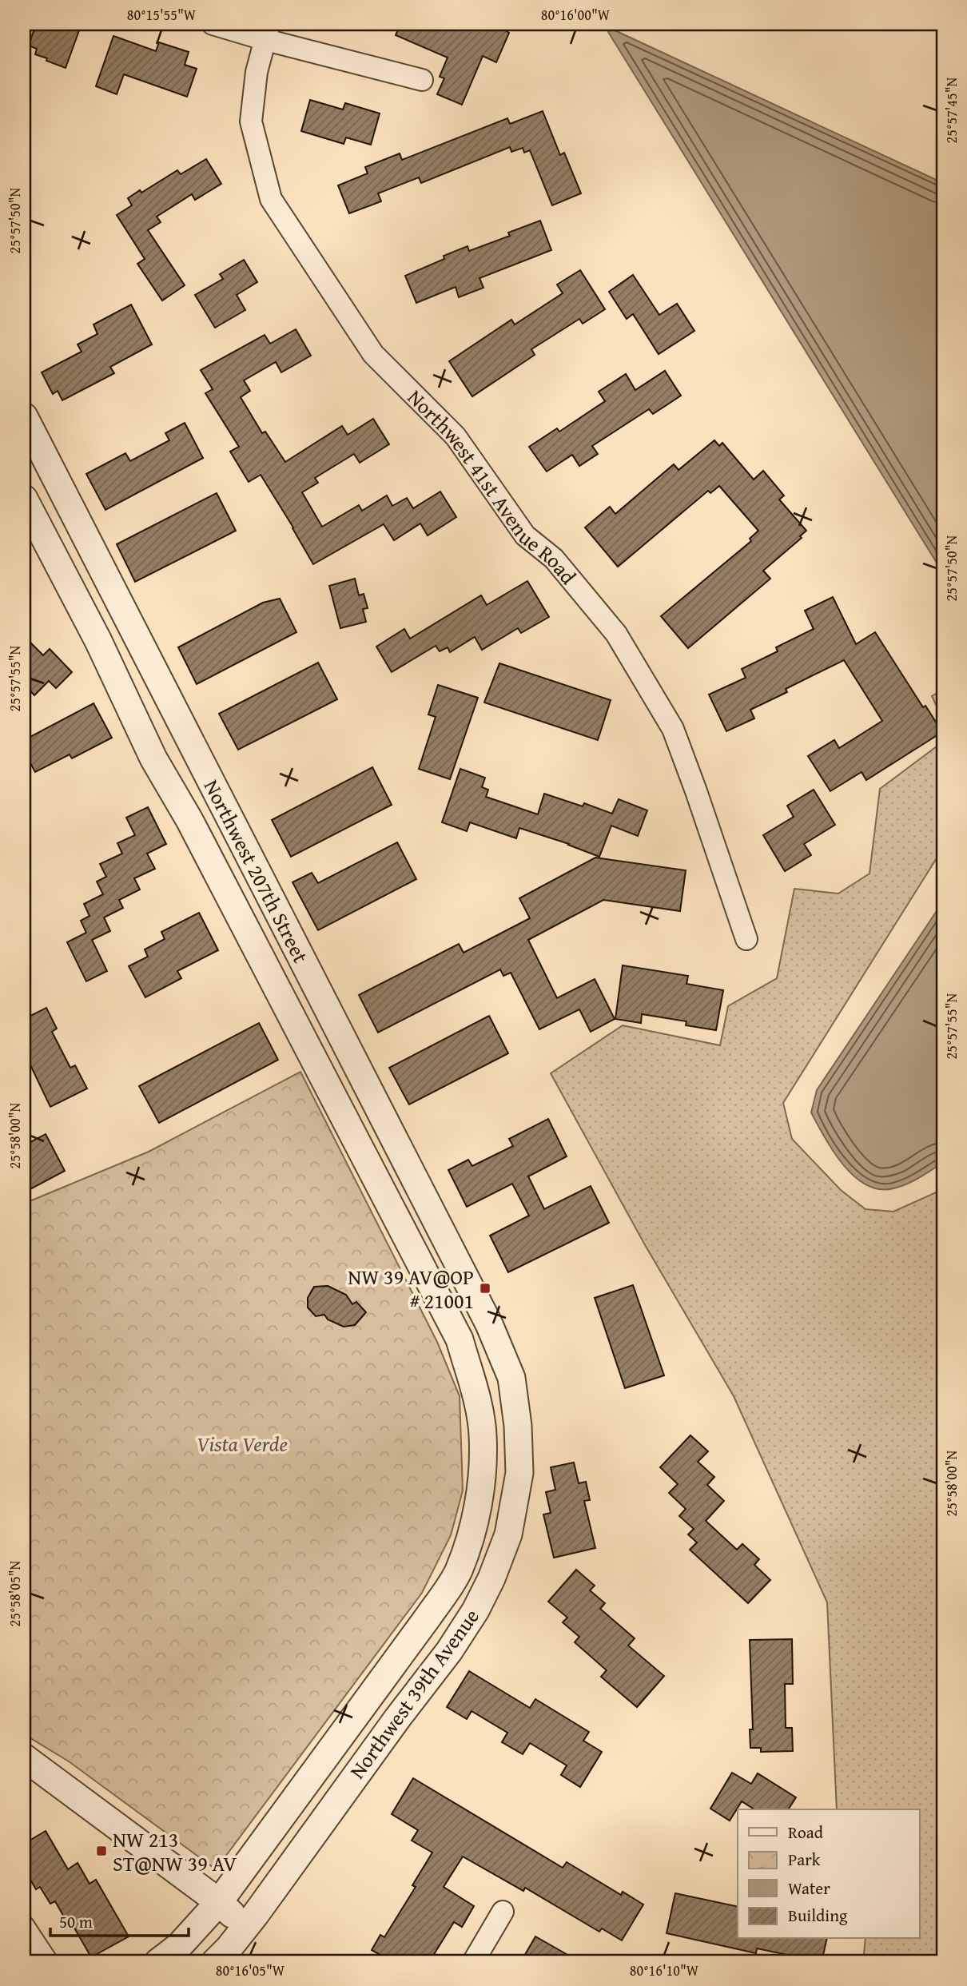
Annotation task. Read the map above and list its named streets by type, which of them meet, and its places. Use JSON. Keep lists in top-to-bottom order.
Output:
{
  "streets": {
    "street": ["Northwest 41st Avenue Road", "Northwest 207th Street", "Northwest 39th Avenue"]
  },
  "crossings": [
    ["Northwest 207th Street", "Northwest 39th Avenue"]
  ],
  "parks": ["Vista Verde"],
  "places": {
    "transit": ["NW 39 AV@OP # 21001", "NW 213 ST@NW 39 AV"]
  },
  "legend": [
    "Road",
    "Park",
    "Water",
    "Building"
  ],
  "scale_bar": "50 m",
  "coordinates": [
    "80°15'55\"W",
    "80°16'00\"W",
    "25°57'45\"N",
    "25°57'50\"N",
    "25°57'55\"N",
    "25°58'00\"N",
    "25°58'05\"N",
    "80°16'05\"W",
    "80°16'10\"W"
  ]
}
